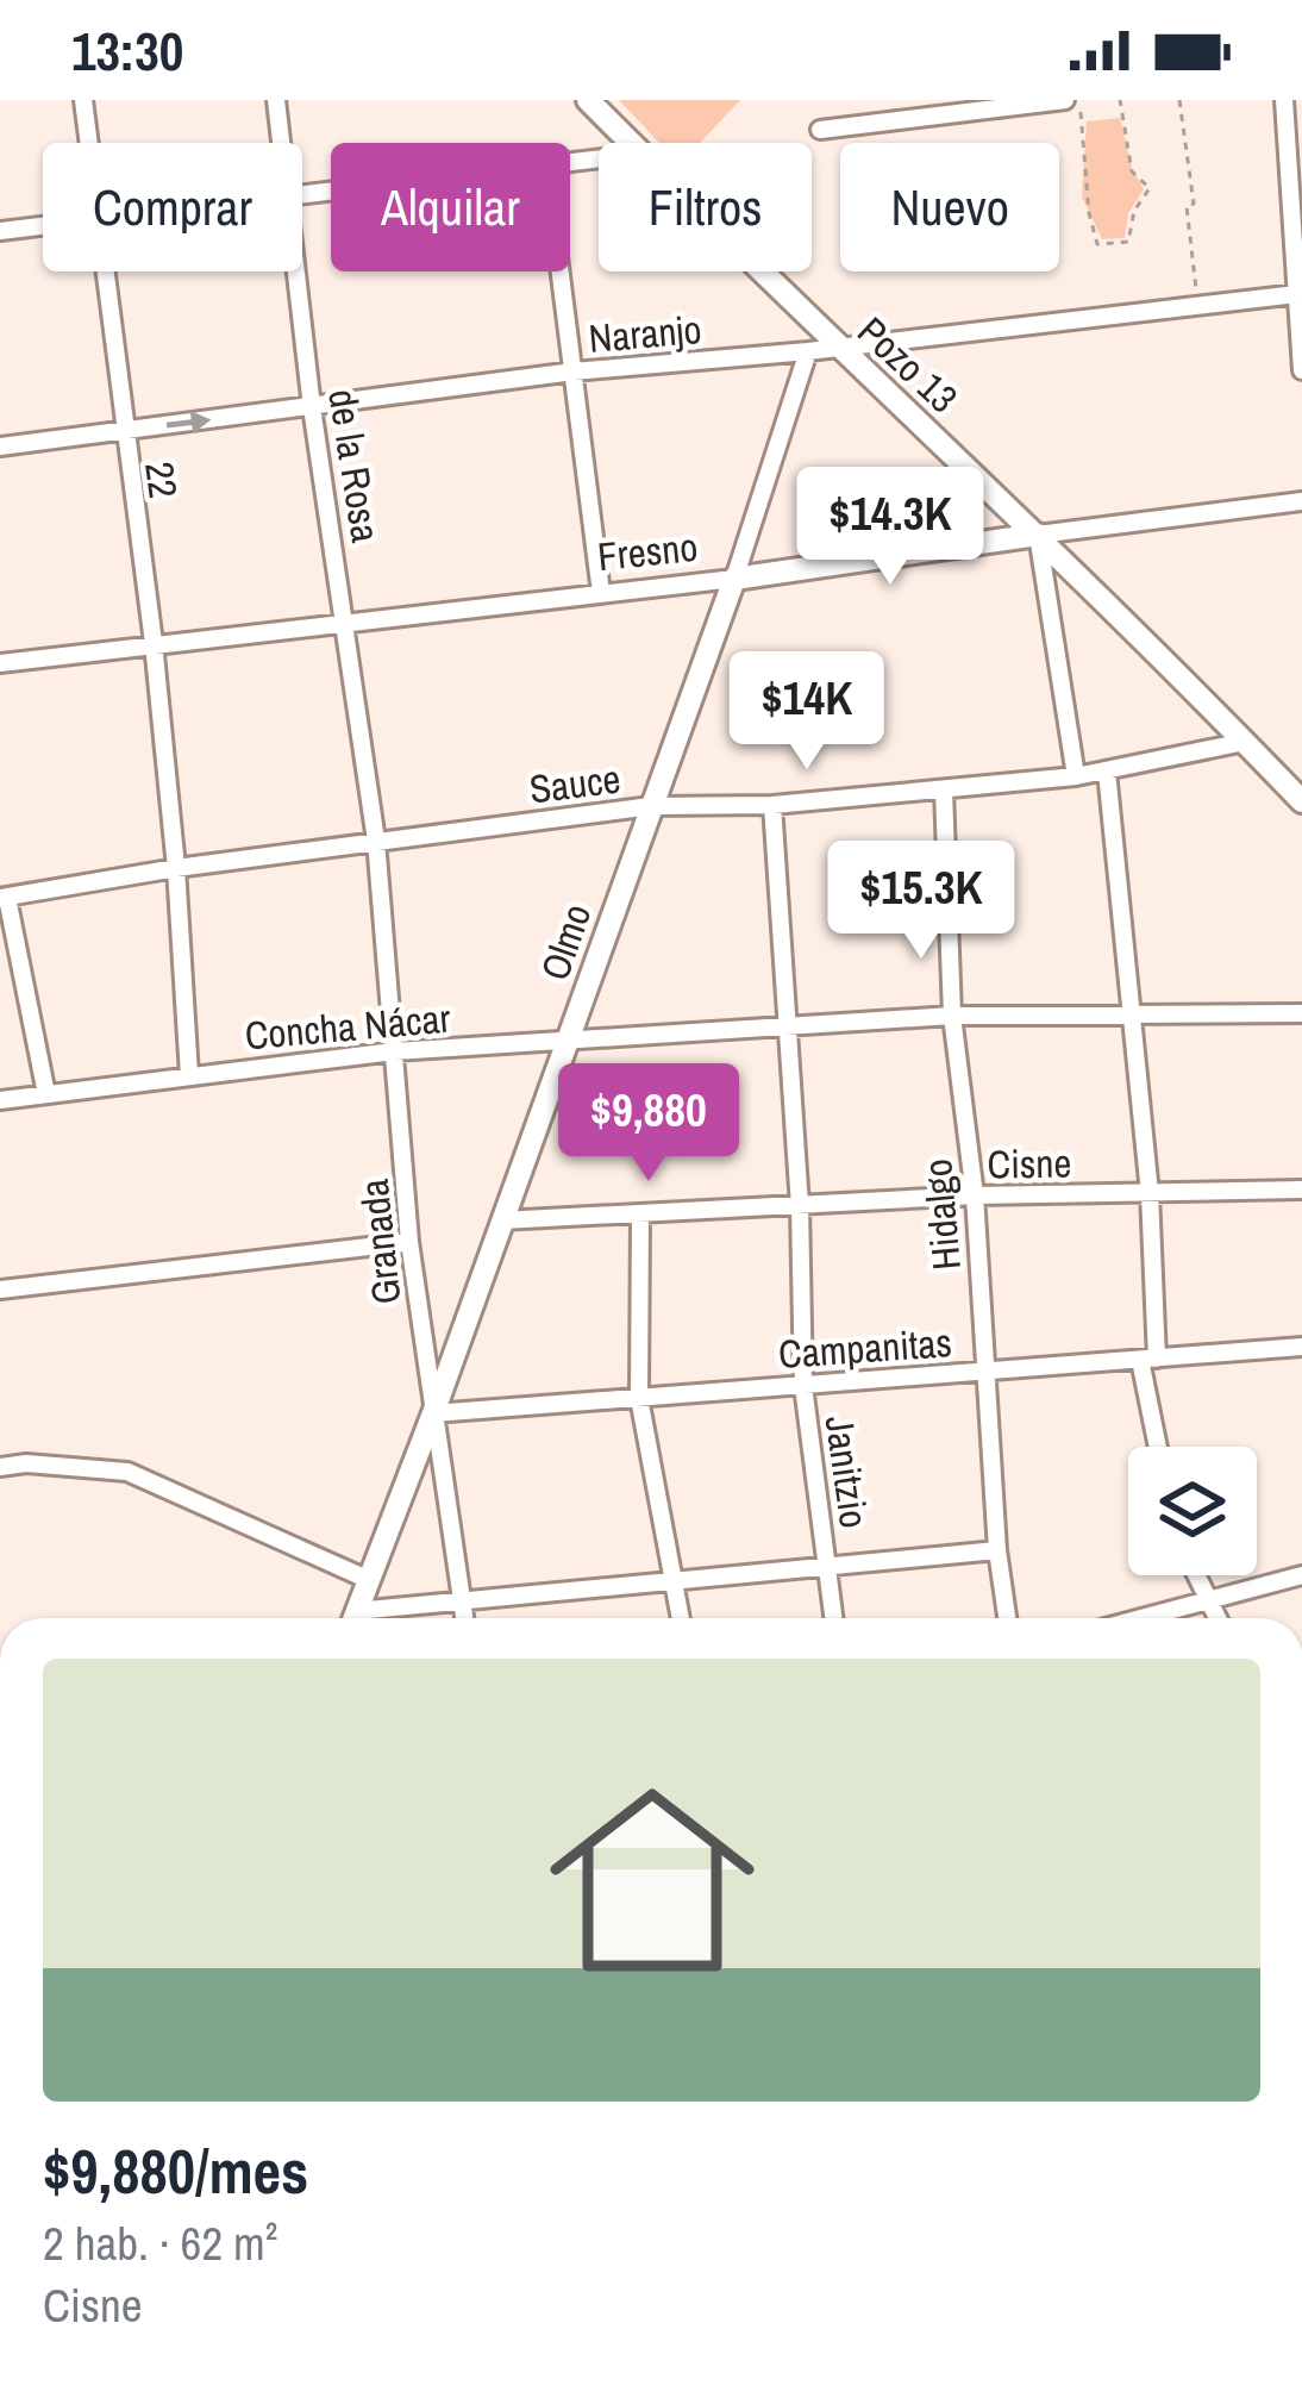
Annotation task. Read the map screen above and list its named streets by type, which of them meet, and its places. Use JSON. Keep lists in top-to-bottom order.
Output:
{
  "streets": {
    "main road": ["Pozo 13", "Fresno", "Olmo"],
    "street": [
      "Naranjo",
      "de la Rosa",
      "22",
      "Sauce",
      "Concha Nácar",
      "Cisne",
      "Hidalgo",
      "Granada",
      "Campanitas",
      "Janitzio"
    ]
  },
  "crossings": [
    ["Naranjo", "Pozo 13"],
    ["Naranjo", "de la Rosa"],
    ["Naranjo", "22"],
    ["Naranjo", "Olmo"],
    ["Pozo 13", "Fresno"],
    ["Pozo 13", "Sauce"],
    ["de la Rosa", "Fresno"],
    ["de la Rosa", "Sauce"],
    ["de la Rosa", "Granada"],
    ["22", "Fresno"],
    ["22", "Sauce"],
    ["22", "Concha Nácar"],
    ["Fresno", "Olmo"],
    ["Sauce", "Olmo"],
    ["Sauce", "Hidalgo"],
    ["Sauce", "Granada"],
    ["Sauce", "Janitzio"],
    ["Olmo", "Concha Nácar"],
    ["Olmo", "Cisne"],
    ["Olmo", "Granada"],
    ["Olmo", "Campanitas"],
    ["Concha Nácar", "Hidalgo"],
    ["Concha Nácar", "Granada"],
    ["Concha Nácar", "Janitzio"],
    ["Cisne", "Hidalgo"],
    ["Cisne", "Janitzio"],
    ["Hidalgo", "Campanitas"],
    ["Granada", "Campanitas"],
    ["Campanitas", "Janitzio"]
  ],
  "page": {
    "status": "13:30",
    "chip": [
      "Comprar",
      "Alquilar",
      "Filtros",
      "Nuevo"
    ],
    "price": [
      "$14.3K",
      "$14K",
      "$15.3K",
      "$9,880"
    ],
    "list": [
      {
        "name": "$9,880/mes",
        "note": "2 hab. · 62 m² · Cisne"
      }
    ]
  }
}
